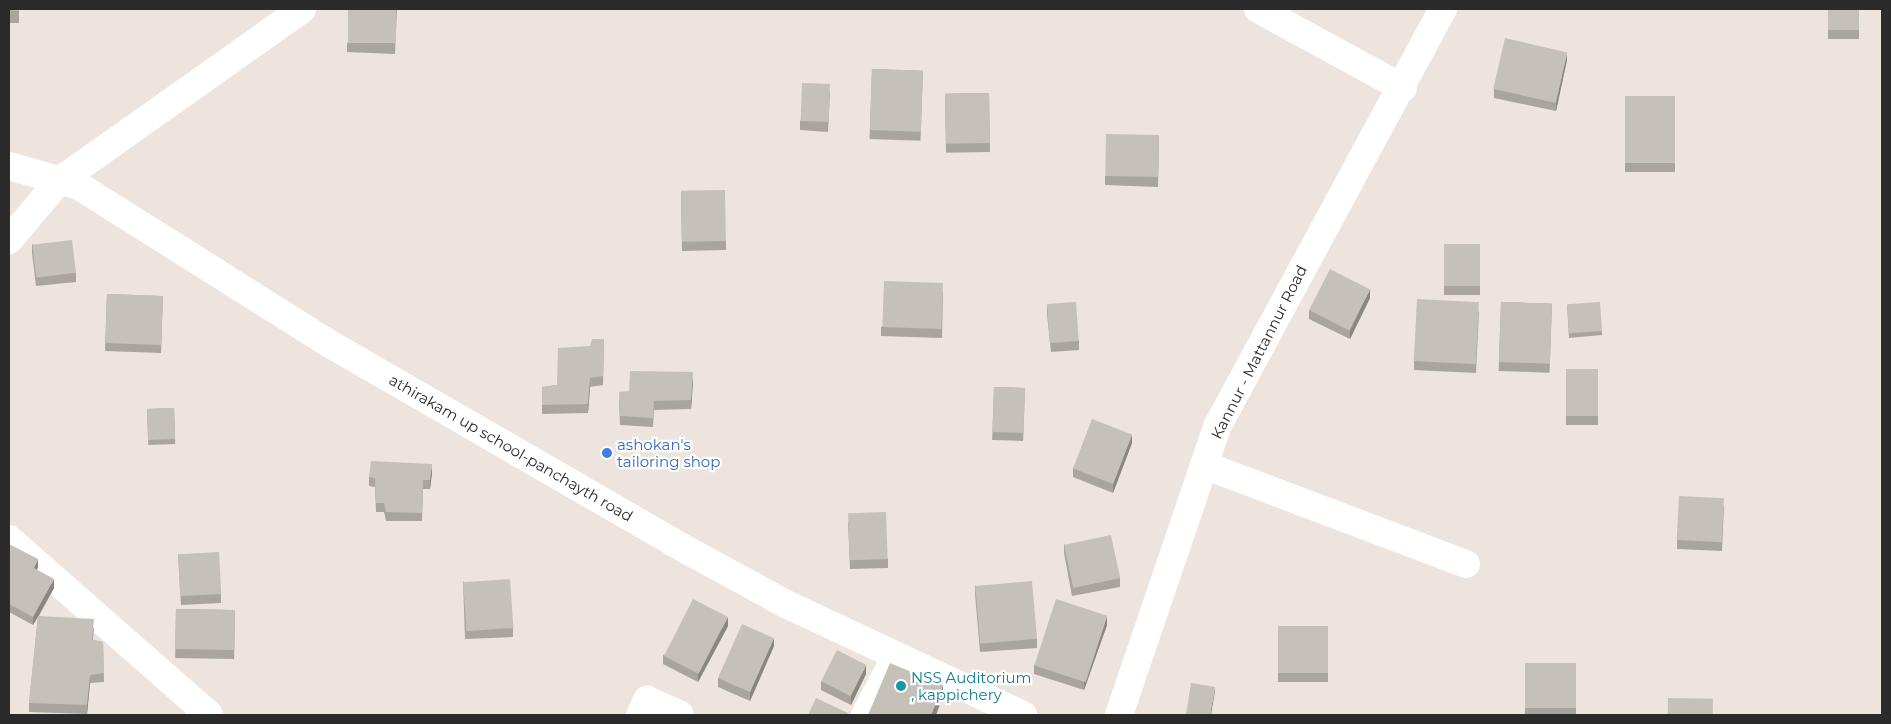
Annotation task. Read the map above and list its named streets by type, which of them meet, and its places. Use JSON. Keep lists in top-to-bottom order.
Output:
{
  "streets": {
    "street": ["Kannur - Mattannur Road", "athirakam up school-panchayth road"]
  },
  "places": ["ashokan's tailoring shop", "NSS Auditorium , kappichery"]
}
